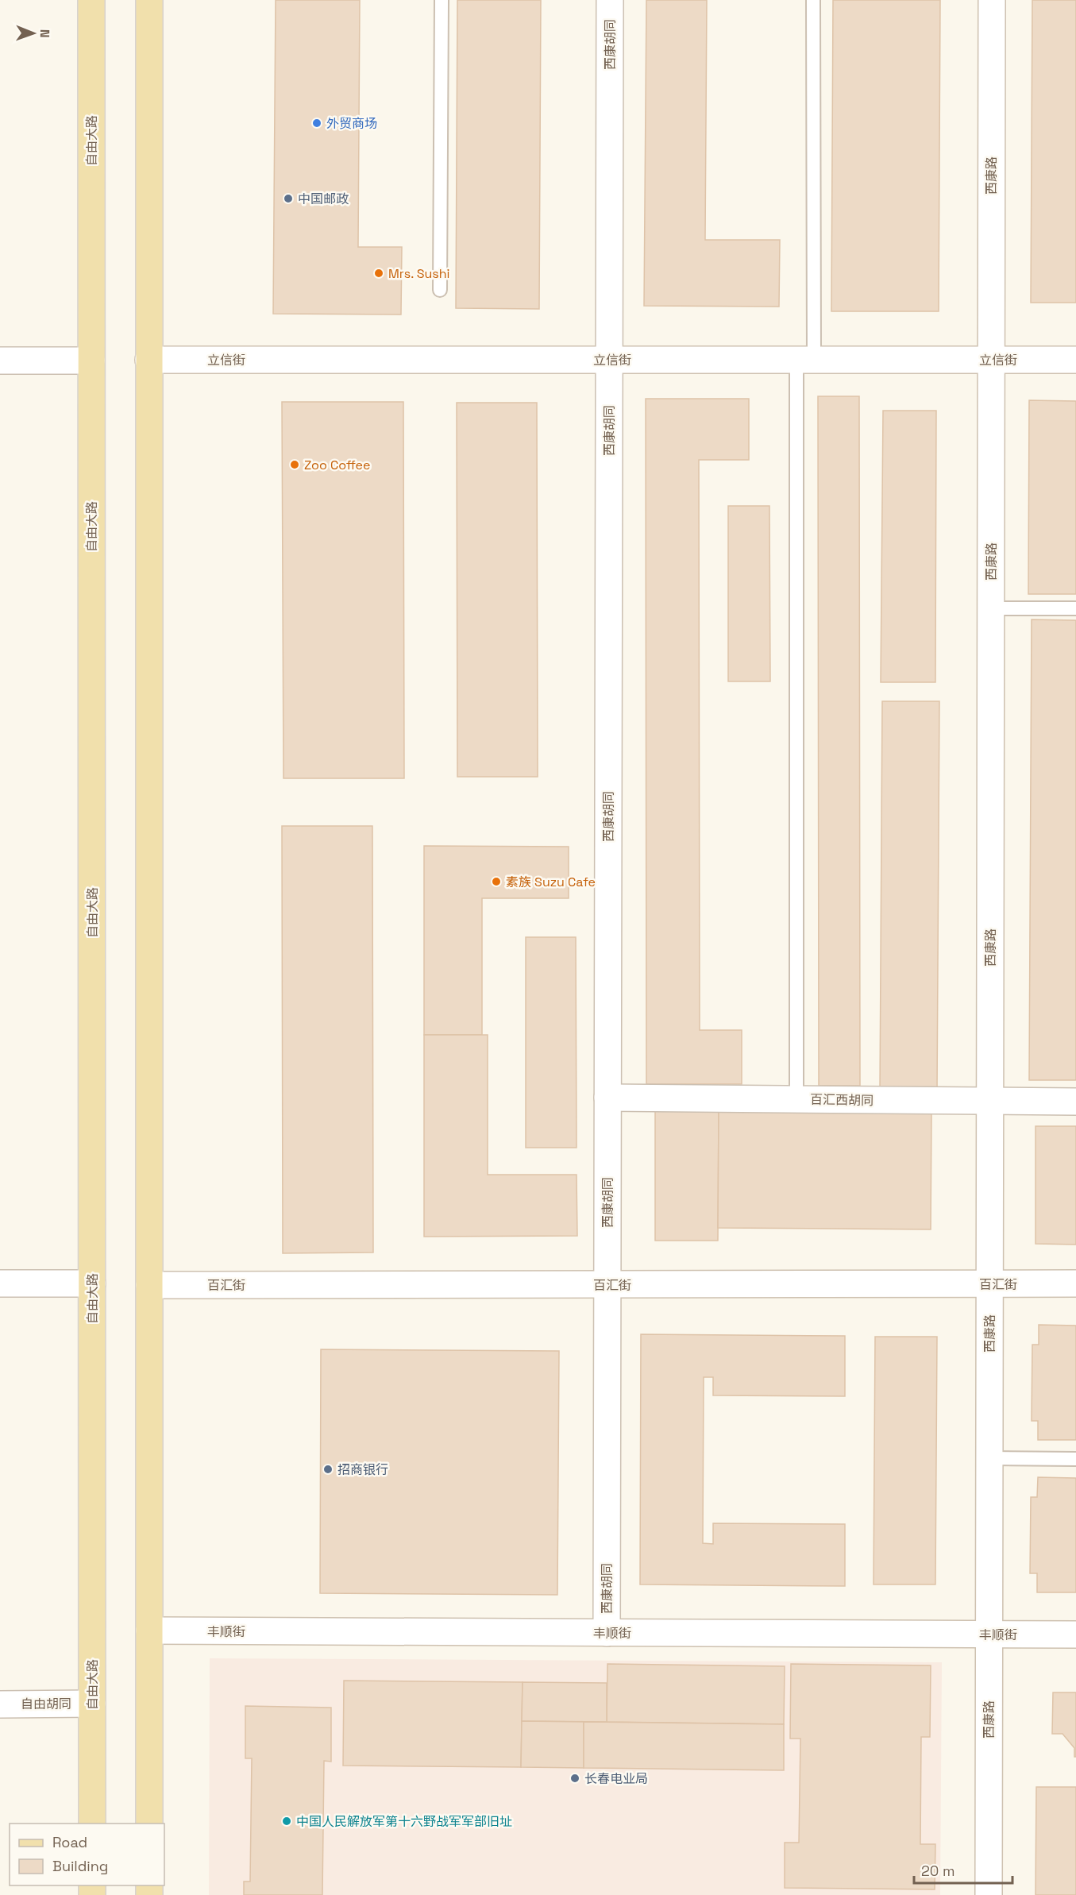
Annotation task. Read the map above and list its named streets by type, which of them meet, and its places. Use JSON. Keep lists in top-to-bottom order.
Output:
{
  "streets": {
    "main road": ["自由大路"],
    "street": [
      "西康胡同",
      "西康路",
      "立信街",
      "百汇西胡同",
      "百汇街",
      "丰顺街",
      "自由胡同"
    ]
  },
  "crossings": [
    ["西康胡同", "立信街"],
    ["西康胡同", "百汇西胡同"],
    ["西康胡同", "百汇街"],
    ["西康胡同", "丰顺街"],
    ["自由大路", "自由胡同"],
    ["西康路", "立信街"],
    ["西康路", "百汇西胡同"],
    ["西康路", "百汇街"],
    ["西康路", "丰顺街"]
  ],
  "places": [
    "外贸商场",
    "中国邮政",
    "Mrs. Sushi",
    "Zoo Coffee",
    "素族 Suzu Cafe",
    "招商银行",
    "长春电业局",
    "中国人民解放军第十六野战军军部旧址"
  ],
  "legend": ["Road", "Building"],
  "scale_bar": "20 m",
  "north": "right"
}
